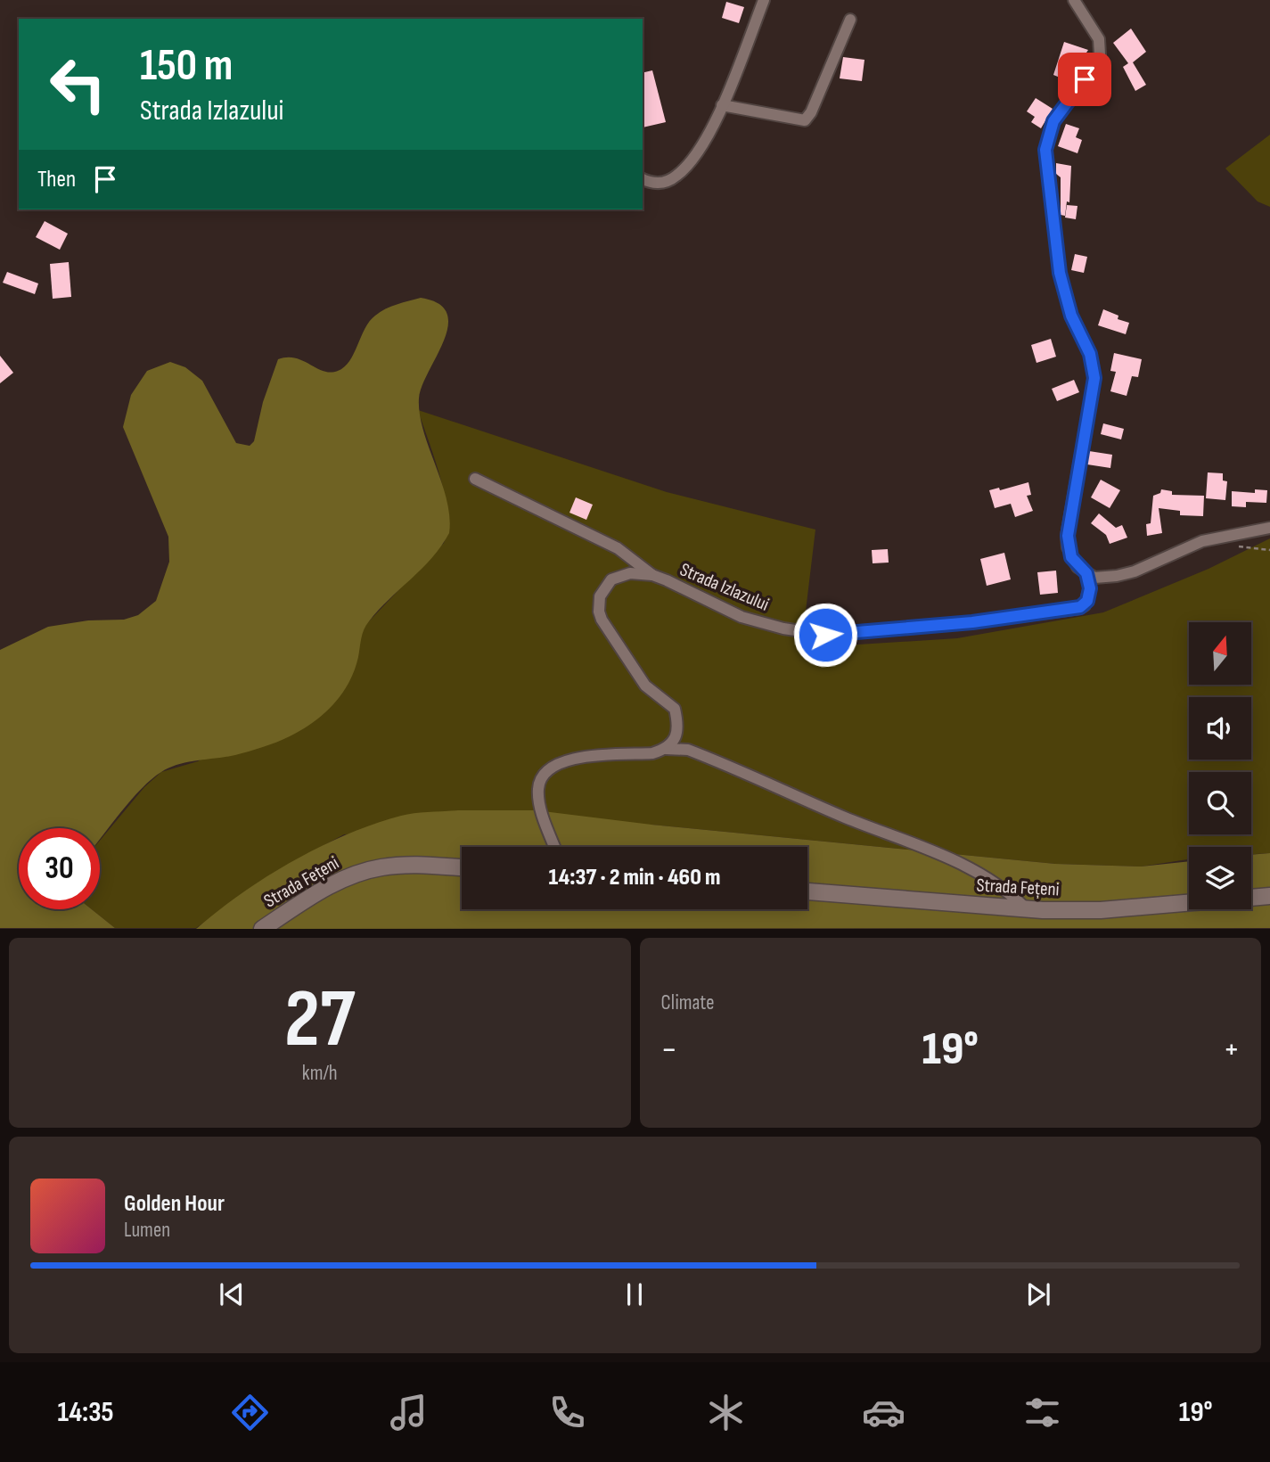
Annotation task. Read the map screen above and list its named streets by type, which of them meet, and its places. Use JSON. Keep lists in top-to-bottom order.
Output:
{
  "streets": {
    "street": ["Strada Izlazului", "Strada Fețeni"]
  },
  "north": "top",
  "page": {
    "turn": ["150 m", "Strada Izlazului"],
    "then": "Then",
    "limit": "30",
    "trip": "14:37 · 2 min · 460 m",
    "tile": [
      ["27", "km/h"],
      "Climate"
    ],
    "heat": ["−", "19°", "+"],
    "song": ["Golden Hour", "Lumen"],
    "tabs": ["14:35", "19°"]
  }
}
